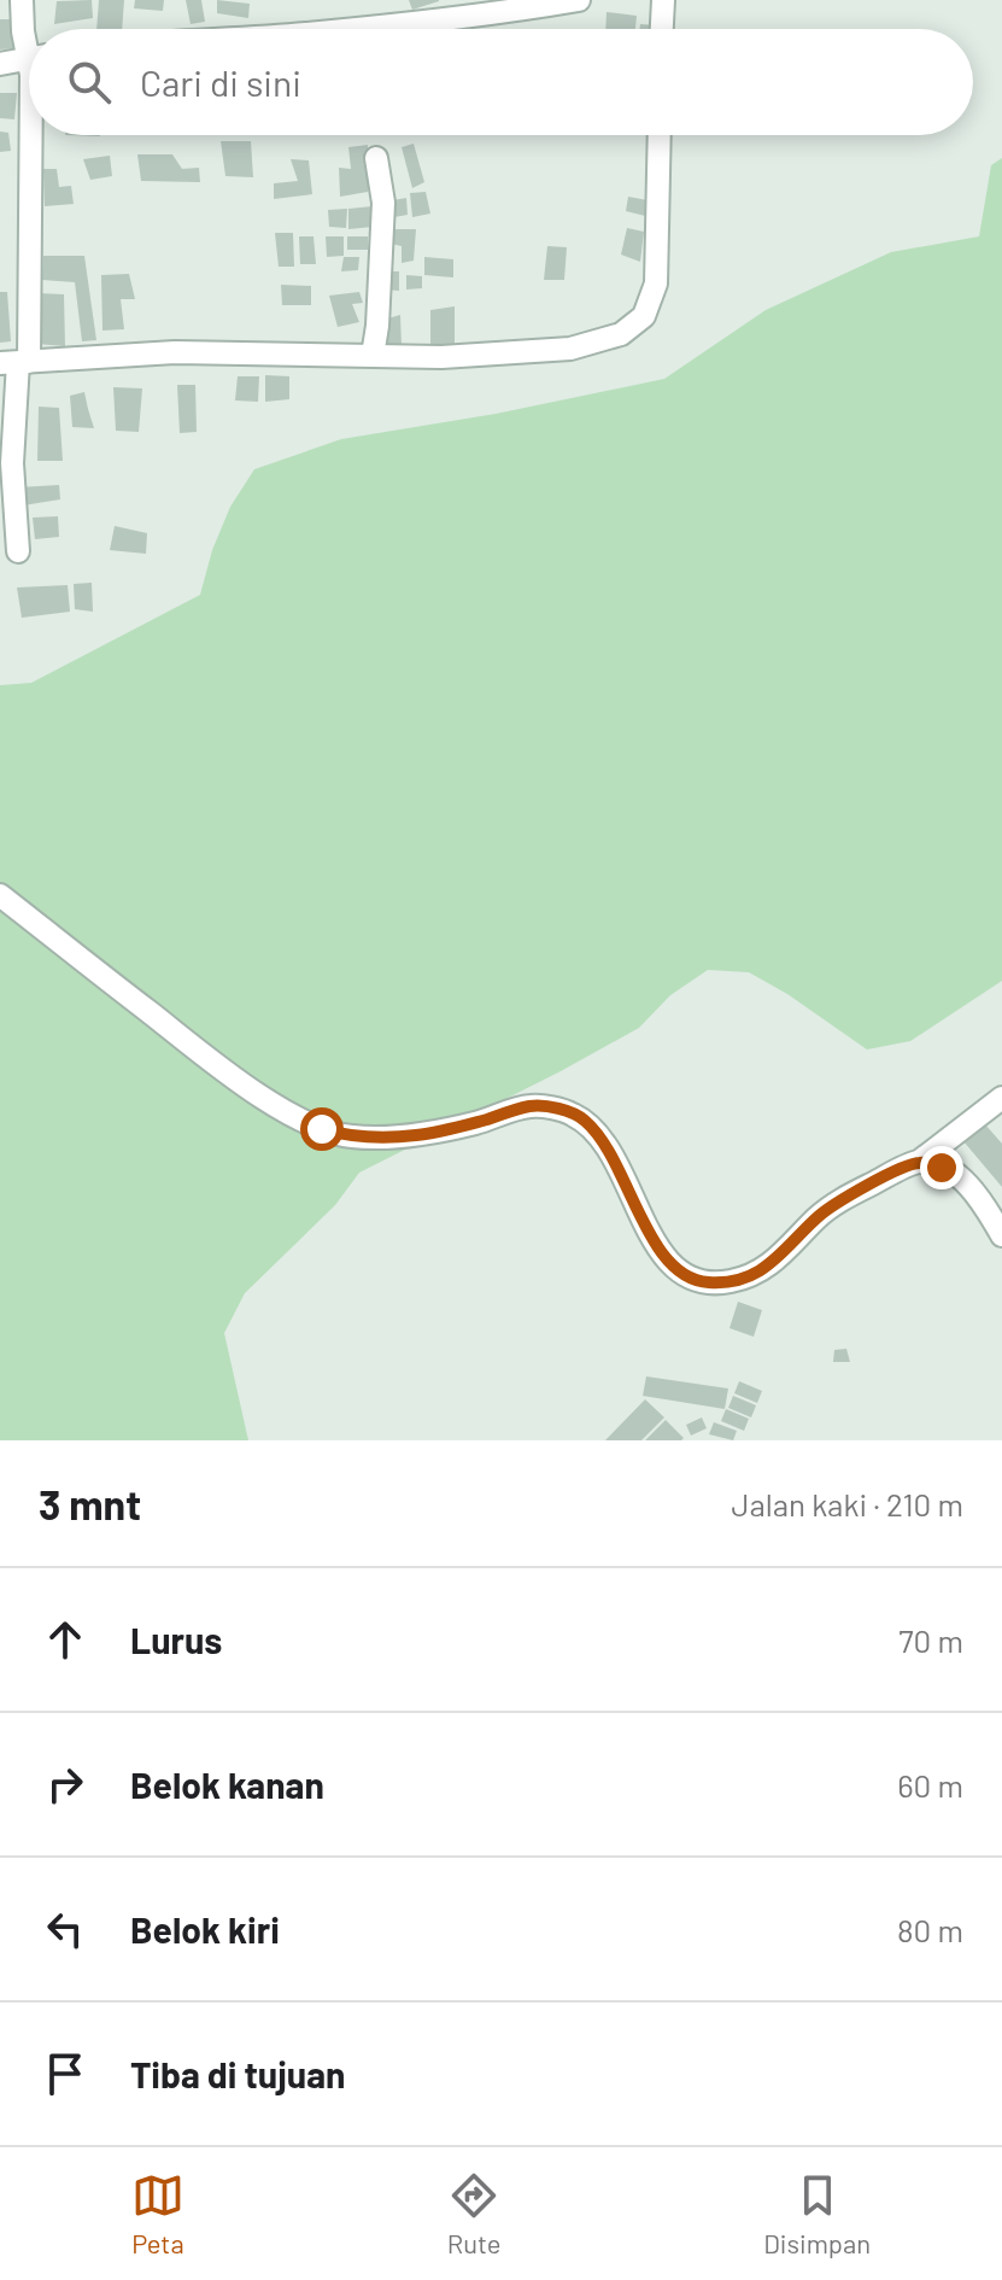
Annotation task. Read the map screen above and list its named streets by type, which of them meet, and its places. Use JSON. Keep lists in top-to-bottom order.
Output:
{
  "page": {
    "search": "Cari di sini",
    "heading": ["3 mnt", "Jalan kaki · 210 m"],
    "list": [
      ["Lurus", "70 m"],
      ["Belok kanan", "60 m"],
      ["Belok kiri", "80 m"],
      "Tiba di tujuan"
    ],
    "nav": ["Peta", "Rute", "Disimpan"]
  }
}
